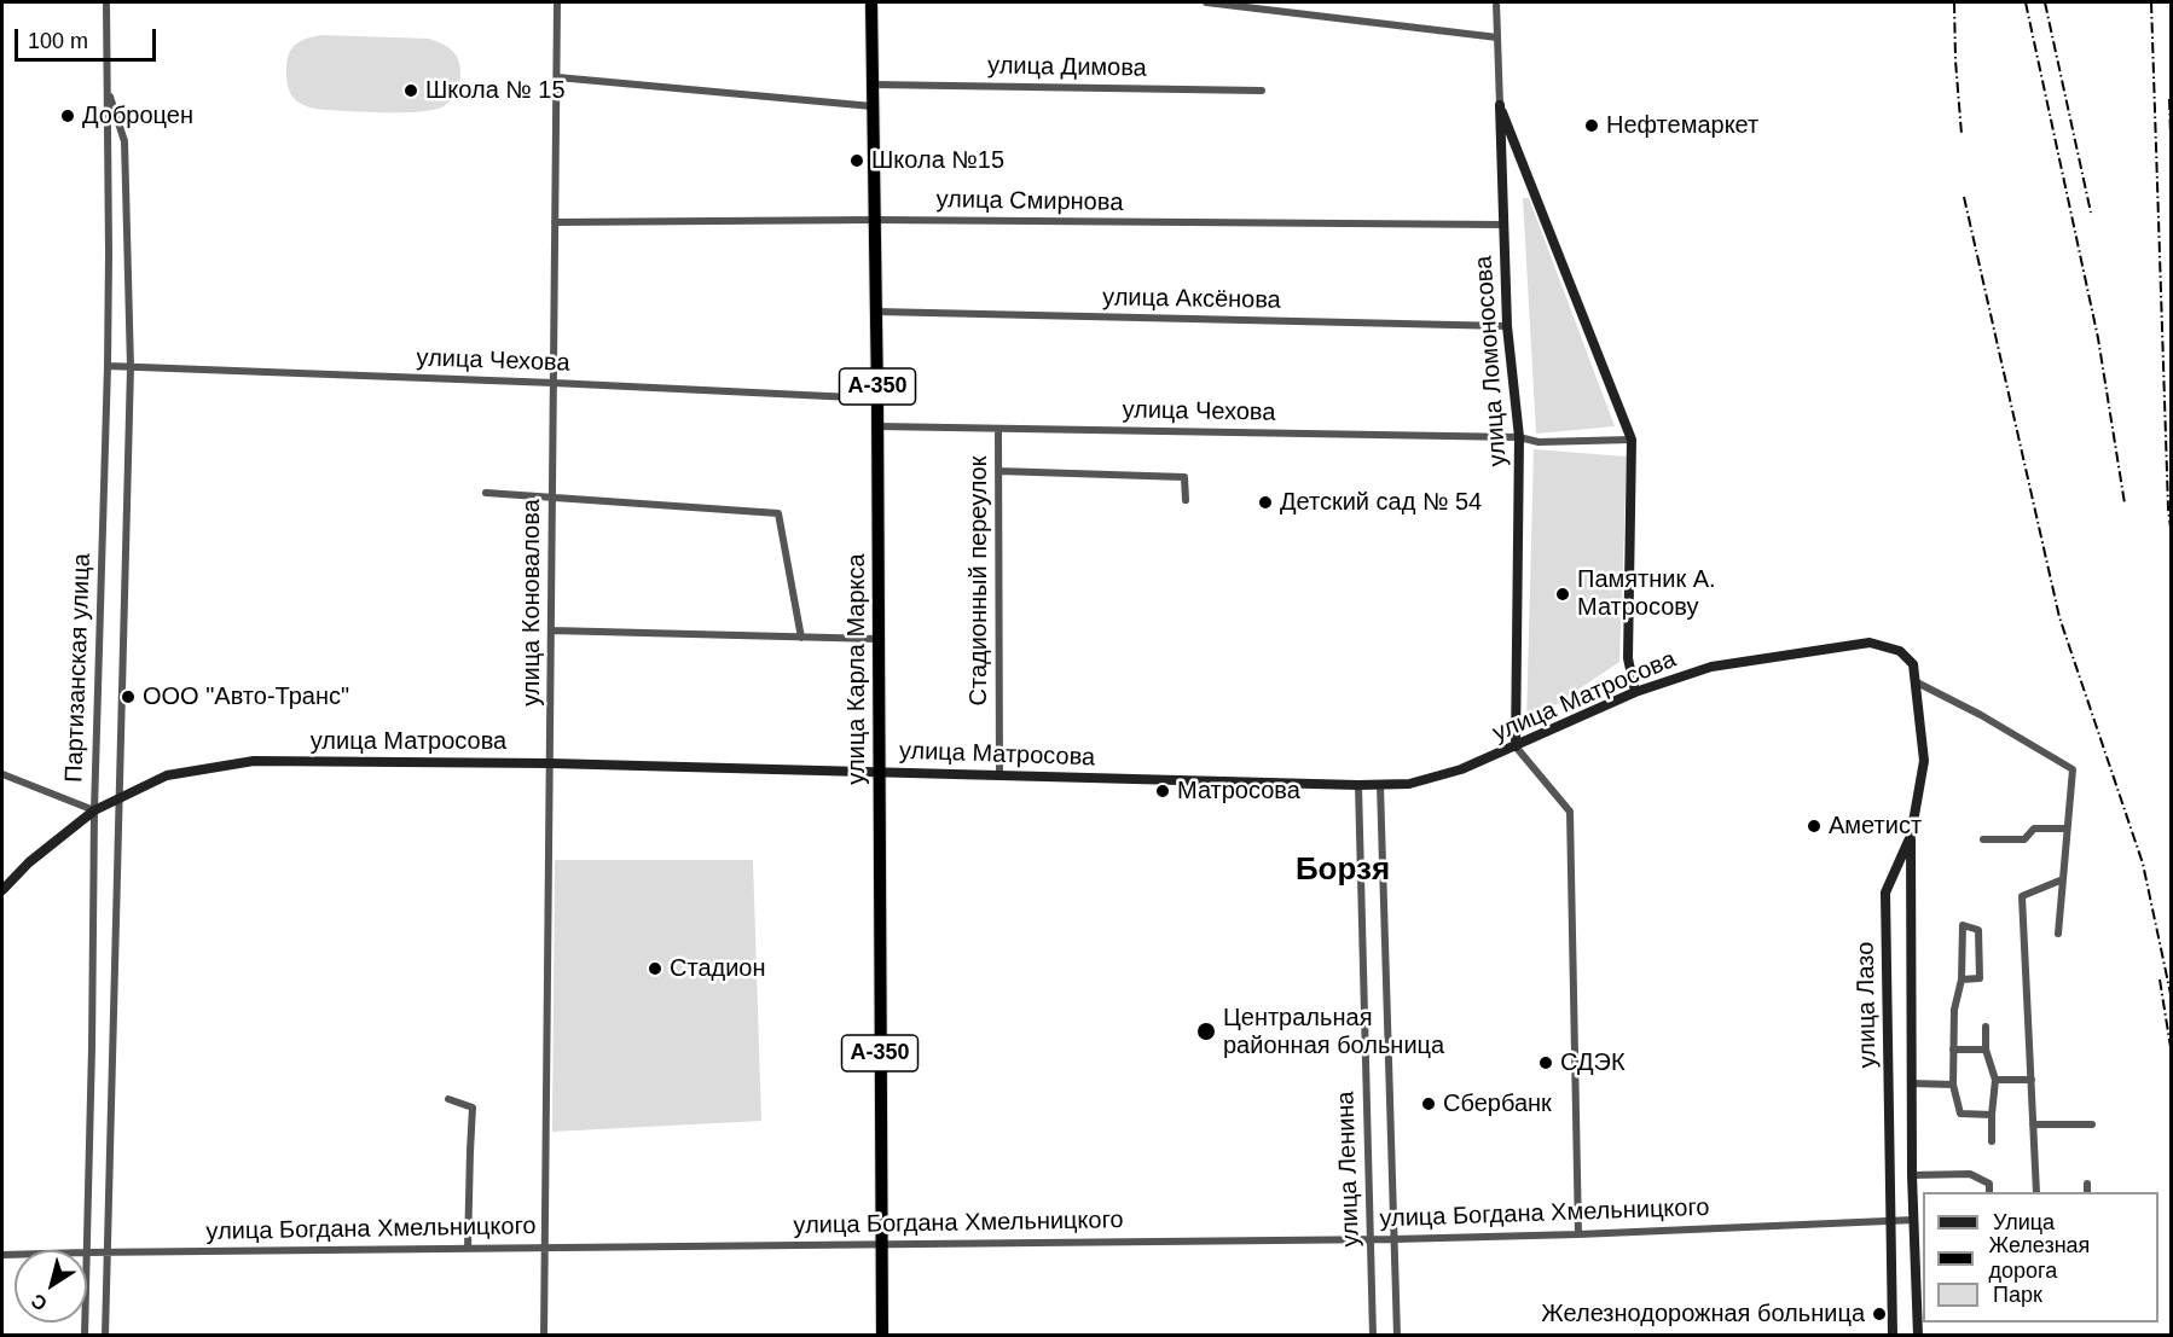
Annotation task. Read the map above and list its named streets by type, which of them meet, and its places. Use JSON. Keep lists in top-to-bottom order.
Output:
{
  "streets": {
    "highway": ["А-350", "улица Карла Маркса"],
    "street": [
      "улица Димова",
      "улица Смирнова",
      "улица Аксёнова",
      "улица Чехова",
      "улица Ломоносова",
      "Стадионный переулок",
      "улица Коновалова",
      "Партизанская улица",
      "улица Матросова",
      "улица Лазо",
      "улица Ленина",
      "улица Богдана Хмельницкого"
    ]
  },
  "crossings": [
    ["улица Димова", "улица Карла Маркса"],
    ["улица Смирнова", "улица Ломоносова"],
    ["улица Смирнова", "улица Коновалова"],
    ["улица Смирнова", "улица Карла Маркса"],
    ["улица Аксёнова", "улица Ломоносова"],
    ["улица Аксёнова", "улица Карла Маркса"],
    ["улица Чехова", "улица Ломоносова"],
    ["улица Чехова", "Стадионный переулок"],
    ["улица Чехова", "улица Коновалова"],
    ["улица Чехова", "Партизанская улица"],
    ["улица Чехова", "улица Карла Маркса"],
    ["улица Ломоносова", "улица Матросова"],
    ["Стадионный переулок", "улица Матросова"],
    ["улица Коновалова", "улица Матросова"],
    ["улица Коновалова", "улица Богдана Хмельницкого"],
    ["Партизанская улица", "улица Матросова"],
    ["Партизанская улица", "улица Богдана Хмельницкого"],
    ["улица Карла Маркса", "улица Матросова"],
    ["улица Карла Маркса", "улица Богдана Хмельницкого"],
    ["улица Матросова", "улица Лазо"],
    ["улица Матросова", "улица Ленина"],
    ["улица Лазо", "улица Богдана Хмельницкого"],
    ["улица Ленина", "улица Богдана Хмельницкого"]
  ],
  "districts": ["Борзя"],
  "places": [
    "Школа № 15",
    "Доброцен",
    "Нефтемаркет",
    "Школа №15",
    "Детский сад № 54",
    "Памятник А. Матросову",
    "ООО \"Авто-Транс\"",
    "Матросова",
    "Аметист",
    "Стадион",
    "Центральная районная больница",
    "СДЭК",
    "Сбербанк",
    "Железнодорожная больница"
  ],
  "legend": ["Улица", "Железная дорога", "Парк"],
  "scale_bar": "100 m",
  "north": "bottom left"
}
